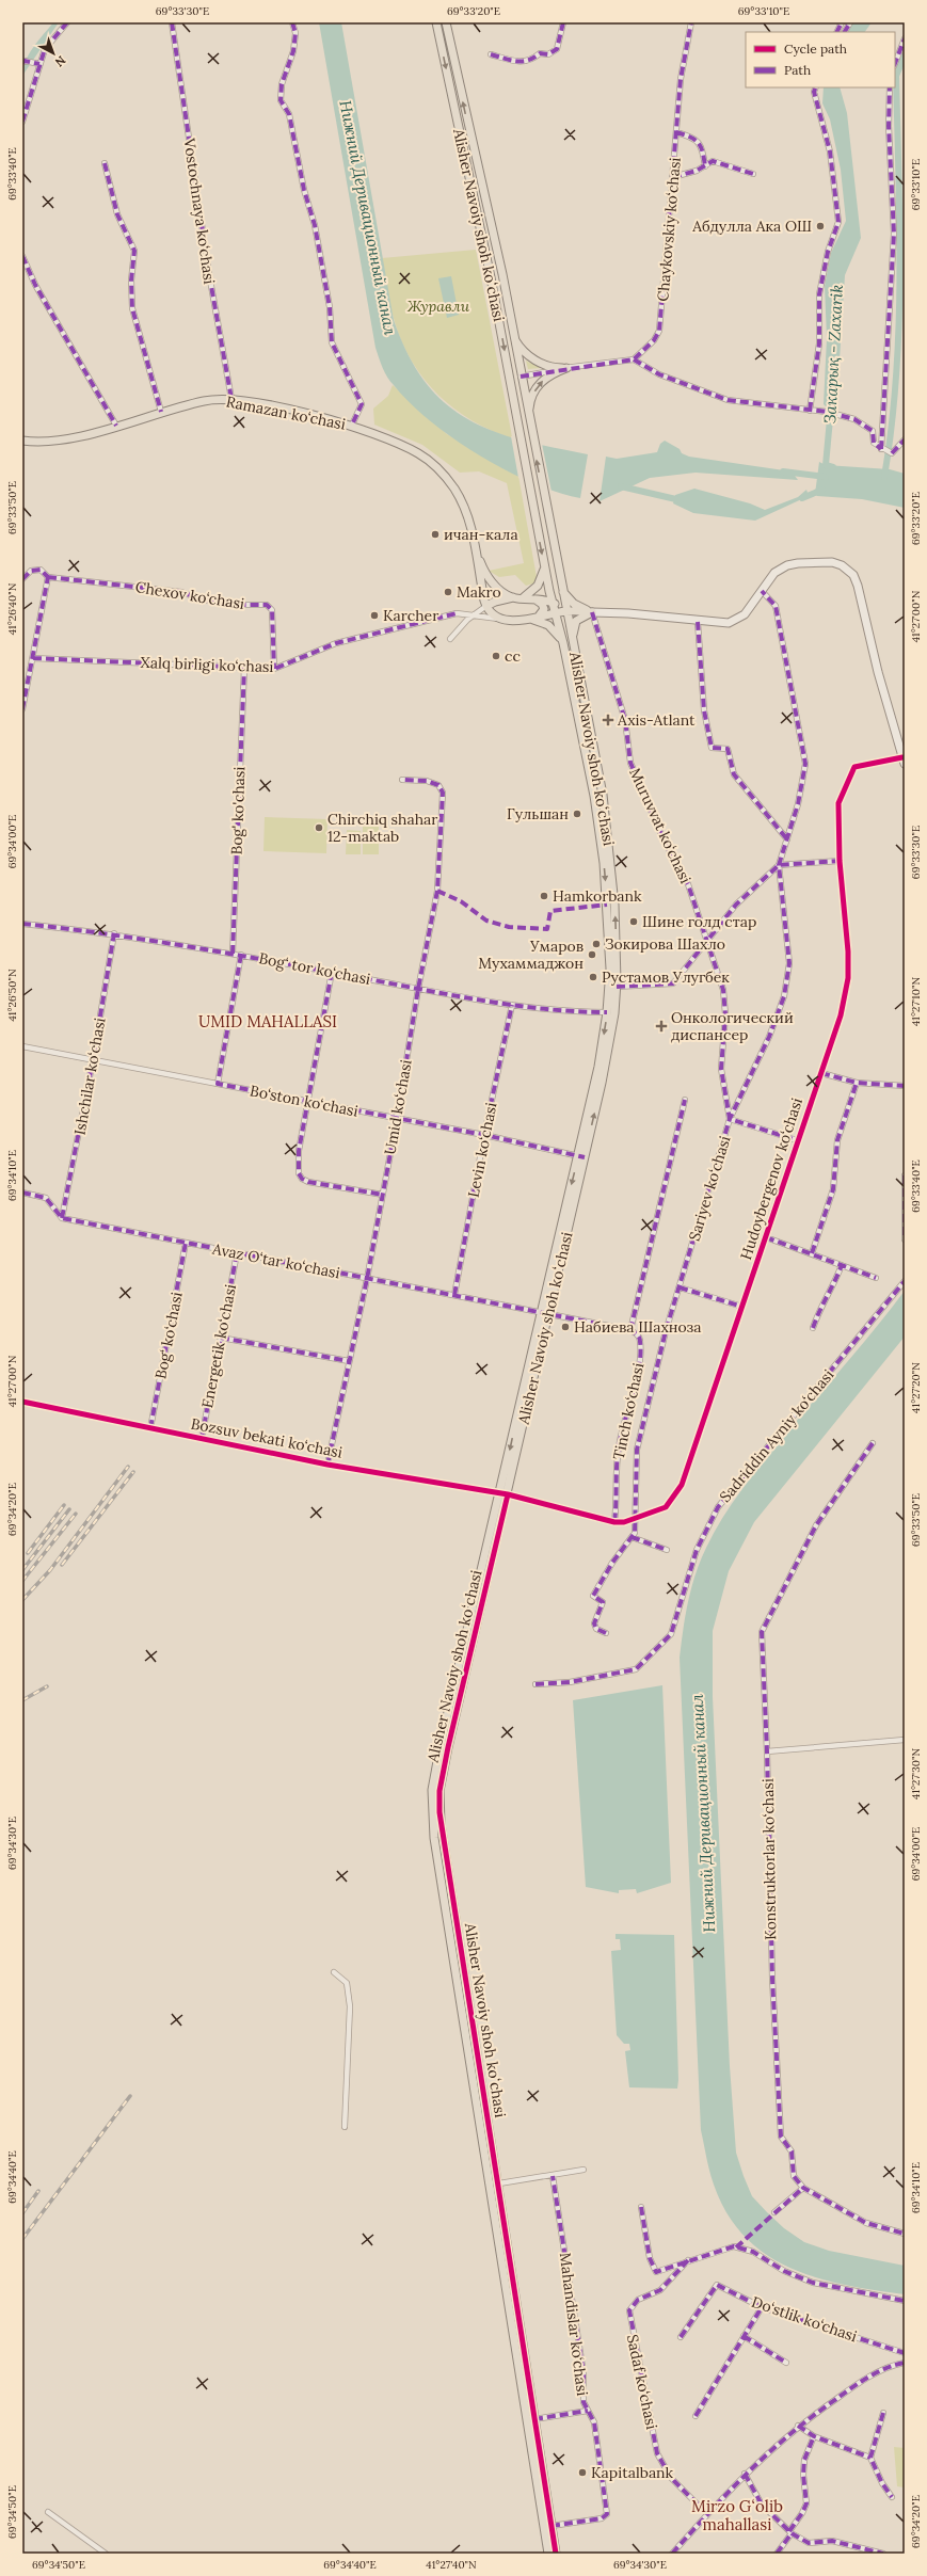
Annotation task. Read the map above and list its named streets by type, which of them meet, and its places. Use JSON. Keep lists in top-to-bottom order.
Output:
{
  "streets": {
    "main road": ["Alisher Navoiy shoh koʻchasi", "Ramazan ko‘chasi"],
    "street": [
      "Vostochnaya ko‘chasi",
      "Chaykovskiy ko‘chasi",
      "Chexov ko‘chasi",
      "Xalq birligi ko‘chasi",
      "Bog' ko'chasi",
      "Muruvvat ko‘chasi",
      "Bog‘ tor ko‘chasi",
      "Ishchilar ko‘chasi",
      "Bo‘ston ko‘chasi",
      "Umid ko‘chasi",
      "Levin ko‘chasi",
      "Hudoybergenov ko‘chasi",
      "Sariyev ko‘chasi",
      "Avaz O‘tar ko‘chasi",
      "Bog‘ ko‘chasi",
      "Energetik ko‘chasi",
      "Tinch ko‘chasi",
      "Sadriddin Ayniy ko‘chasi",
      "Bozsuv bekati ko‘chasi",
      "Konstruktorlar ko‘chasi",
      "Do‘stlik ko‘chasi",
      "Mahandislar ko‘chasi",
      "Sadaf ko‘chasi"
    ]
  },
  "crossings": [
    ["Vostochnaya ko‘chasi", "Ramazan ko‘chasi"],
    ["Alisher Navoiy shoh koʻchasi", "Bog‘ tor ko‘chasi"],
    ["Alisher Navoiy shoh koʻchasi", "Bo‘ston ko‘chasi"],
    ["Alisher Navoiy shoh koʻchasi", "Avaz O‘tar ko‘chasi"],
    ["Alisher Navoiy shoh koʻchasi", "Bozsuv bekati ko‘chasi"],
    ["Alisher Navoiy shoh koʻchasi", "Mahandislar ko‘chasi"],
    ["Chexov ko‘chasi", "Xalq birligi ko‘chasi"],
    ["Xalq birligi ko‘chasi", "Bog' ko'chasi"],
    ["Bog' ko'chasi", "Bog‘ tor ko‘chasi"],
    ["Muruvvat ko‘chasi", "Sariyev ko‘chasi"],
    ["Bog‘ tor ko‘chasi", "Ishchilar ko‘chasi"],
    ["Bog‘ tor ko‘chasi", "Umid ko‘chasi"],
    ["Bog‘ tor ko‘chasi", "Levin ko‘chasi"],
    ["Ishchilar ko‘chasi", "Bo‘ston ko‘chasi"],
    ["Ishchilar ko‘chasi", "Avaz O‘tar ko‘chasi"],
    ["Bo‘ston ko‘chasi", "Umid ko‘chasi"],
    ["Bo‘ston ko‘chasi", "Levin ko‘chasi"],
    ["Umid ko‘chasi", "Avaz O‘tar ko‘chasi"],
    ["Umid ko‘chasi", "Bozsuv bekati ko‘chasi"],
    ["Levin ko‘chasi", "Avaz O‘tar ko‘chasi"],
    ["Hudoybergenov ko‘chasi", "Sariyev ko‘chasi"],
    ["Avaz O‘tar ko‘chasi", "Bog‘ ko‘chasi"],
    ["Avaz O‘tar ko‘chasi", "Energetik ko‘chasi"],
    ["Bog‘ ko‘chasi", "Bozsuv bekati ko‘chasi"],
    ["Energetik ko‘chasi", "Bozsuv bekati ko‘chasi"]
  ],
  "districts": ["UMID MAHALLASI", "Mirzo Gʻolib mahallasi"],
  "water": ["Нижний Деривационный канал", "Закарық - Zaxarik"],
  "parks": ["Журавли"],
  "places": {
    "other": [
      "Абдулла Ака ОШ",
      "ичан-кала",
      "Makro",
      "Karcher",
      "cc",
      "Гульшан",
      "Chirchiq shahar 12-maktab",
      "Hamkorbank",
      "Шине голд стар",
      "Зокирова Шахло",
      "Умаров Мухаммаджон",
      "Рустамов Улугбек",
      "Набиева Шахноза",
      "Kapitalbank"
    ],
    "health": ["Axis-Atlant", "Онкологический диспансер"]
  },
  "legend": ["Cycle path", "Path"],
  "north": "bottom right",
  "coordinates": [
    "69°33'30\"E",
    "69°33'20\"E",
    "69°33'10\"E",
    "69°33'40\"E",
    "69°33'50\"E",
    "41°26'40\"N",
    "41°27'00\"N",
    "69°34'00\"E",
    "41°26'50\"N",
    "41°27'10\"N",
    "69°34'10\"E",
    "41°27'20\"N",
    "69°34'20\"E",
    "41°27'30\"N",
    "69°34'30\"E",
    "69°34'40\"E",
    "69°34'50\"E",
    "41°27'40\"N"
  ]
}
